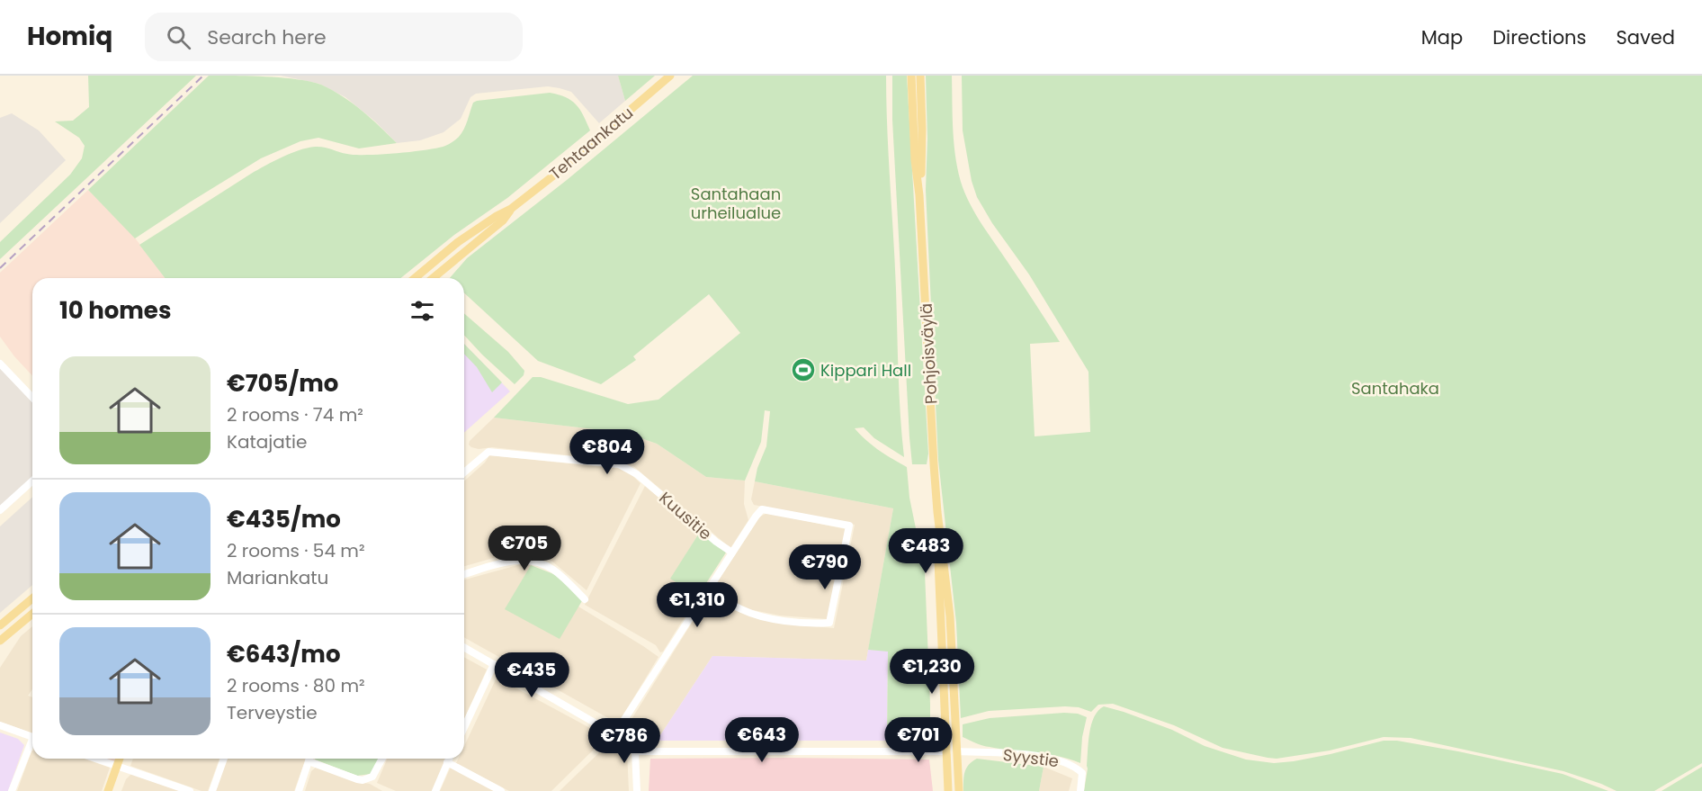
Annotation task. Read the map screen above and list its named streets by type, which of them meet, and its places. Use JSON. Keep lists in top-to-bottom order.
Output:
{
  "streets": {
    "main road": ["Tehtaankatu", "Pohjoisväylä"],
    "street": ["Kuusitie", "Syystie"]
  },
  "crossings": [
    ["Pohjoisväylä", "Syystie"]
  ],
  "parks": ["Santahaan urheilualue", "Santahaka"],
  "places": {
    "sports": ["Kippari Hall"]
  },
  "page": {
    "header": "Homiq",
    "search": "Search here",
    "nav": ["Map", "Directions", "Saved"],
    "heading": "10 homes",
    "list": [
      {
        "name": "€705/mo",
        "note": "2 rooms · 74 m² · Katajatie"
      },
      {
        "name": "€435/mo",
        "note": "2 rooms · 54 m² · Mariankatu"
      },
      {
        "name": "€643/mo",
        "note": "2 rooms · 80 m² · Terveystie"
      }
    ],
    "price": [
      "€804",
      "€705",
      "€483",
      "€790",
      "€1,310",
      "€1,230",
      "€435",
      "€643",
      "€701",
      "€786"
    ]
  }
}
